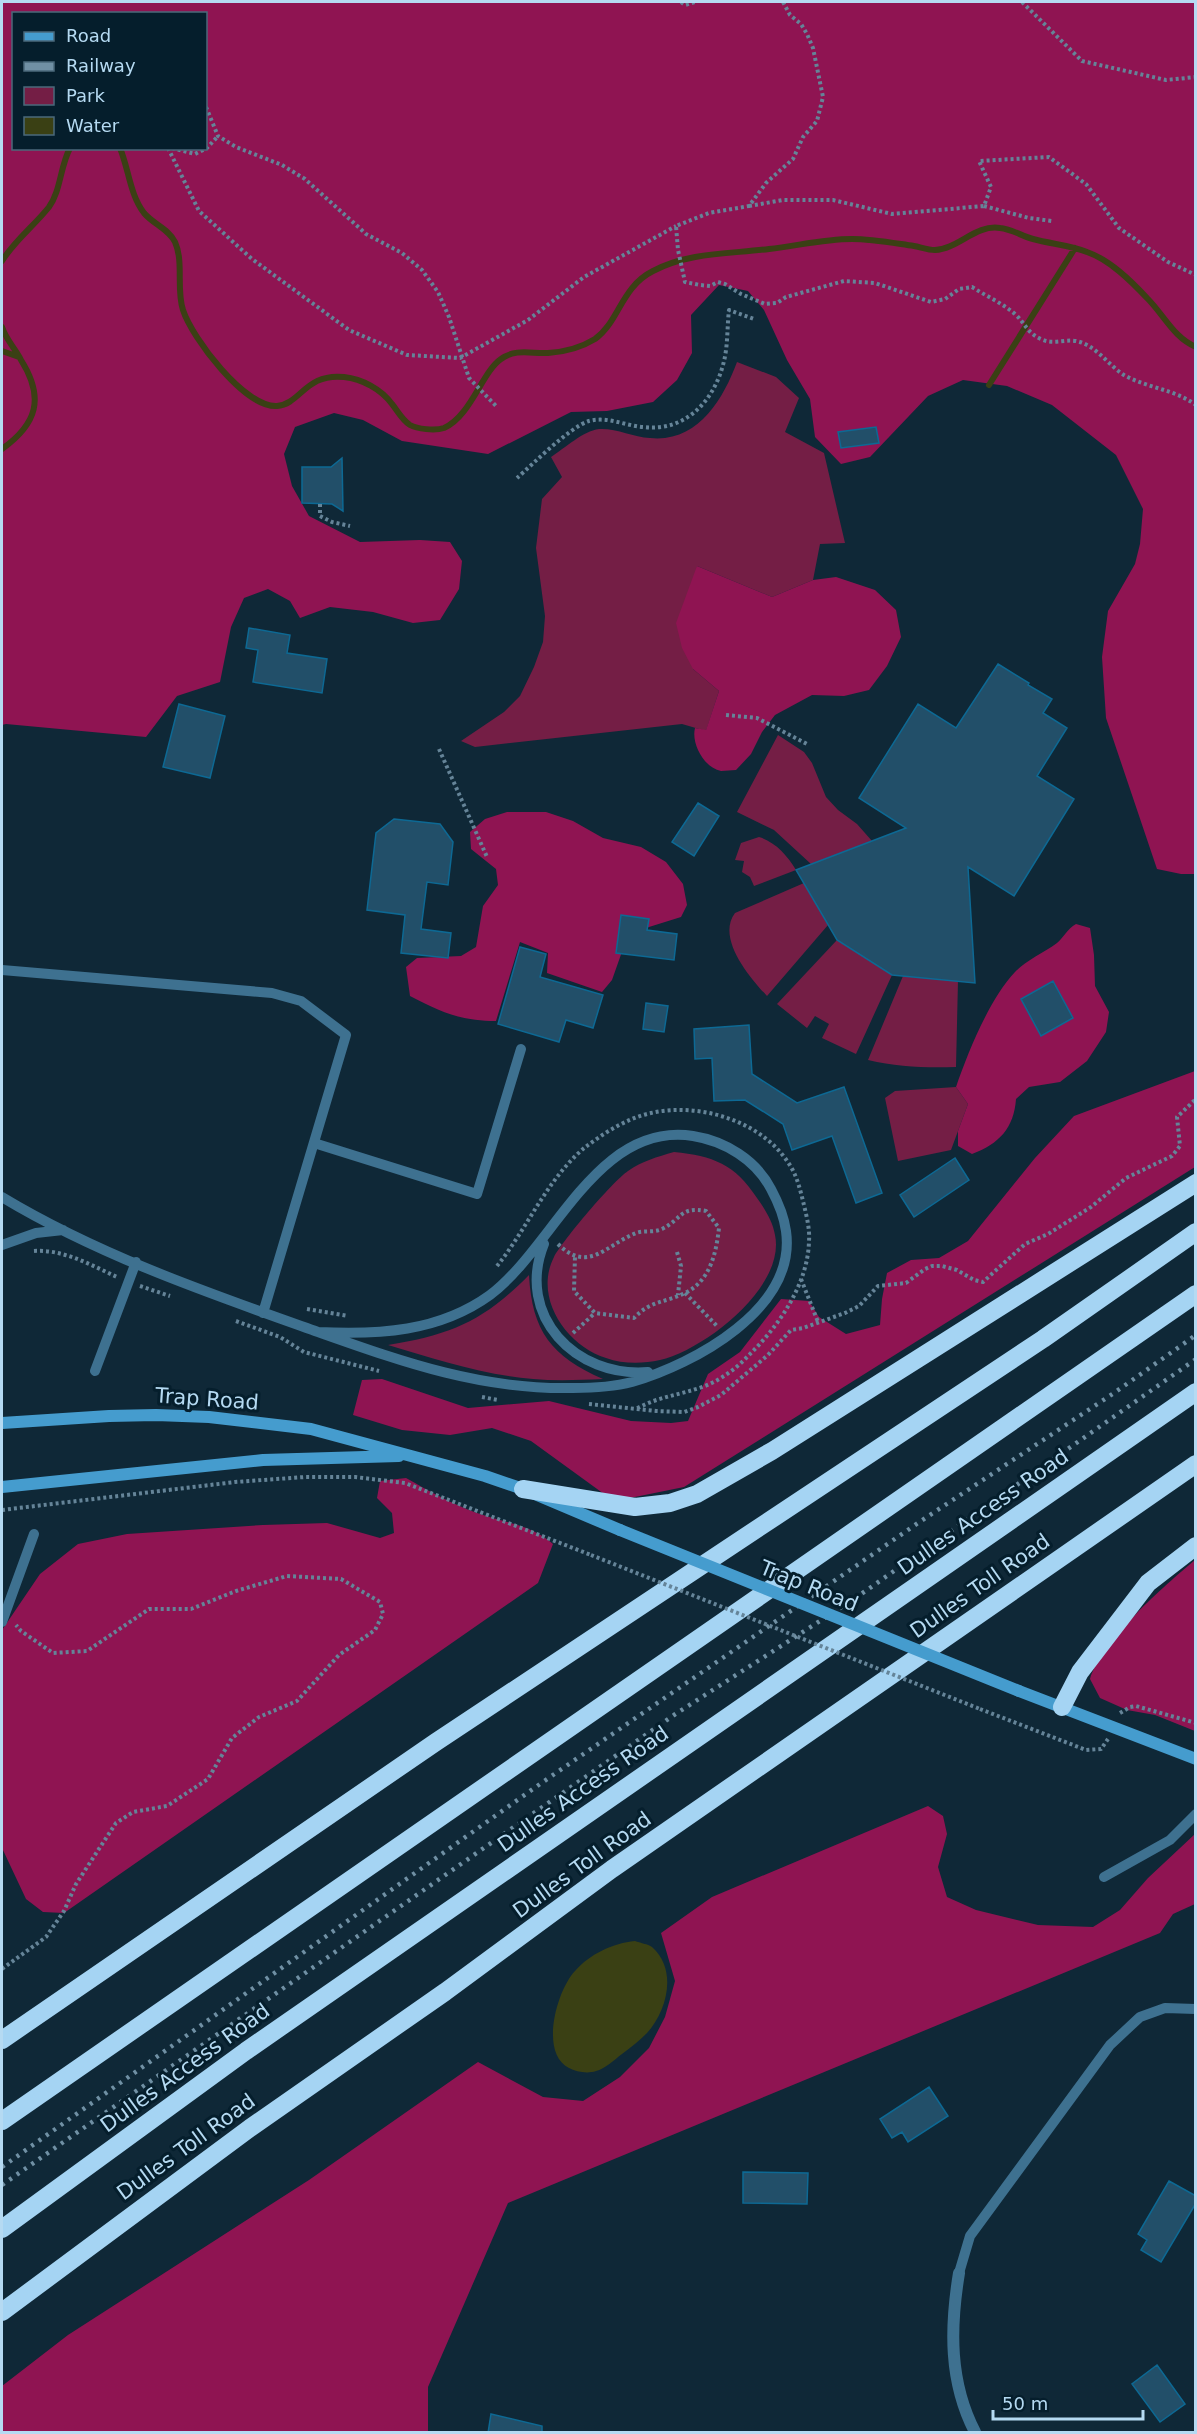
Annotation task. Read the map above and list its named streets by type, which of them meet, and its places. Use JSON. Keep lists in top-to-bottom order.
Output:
{
  "streets": {
    "highway": ["Dulles Access Road", "Dulles Toll Road"],
    "main road": ["Trap Road"]
  },
  "legend": [
    "Road",
    "Railway",
    "Park",
    "Water"
  ],
  "scale_bar": "50 m"
}
